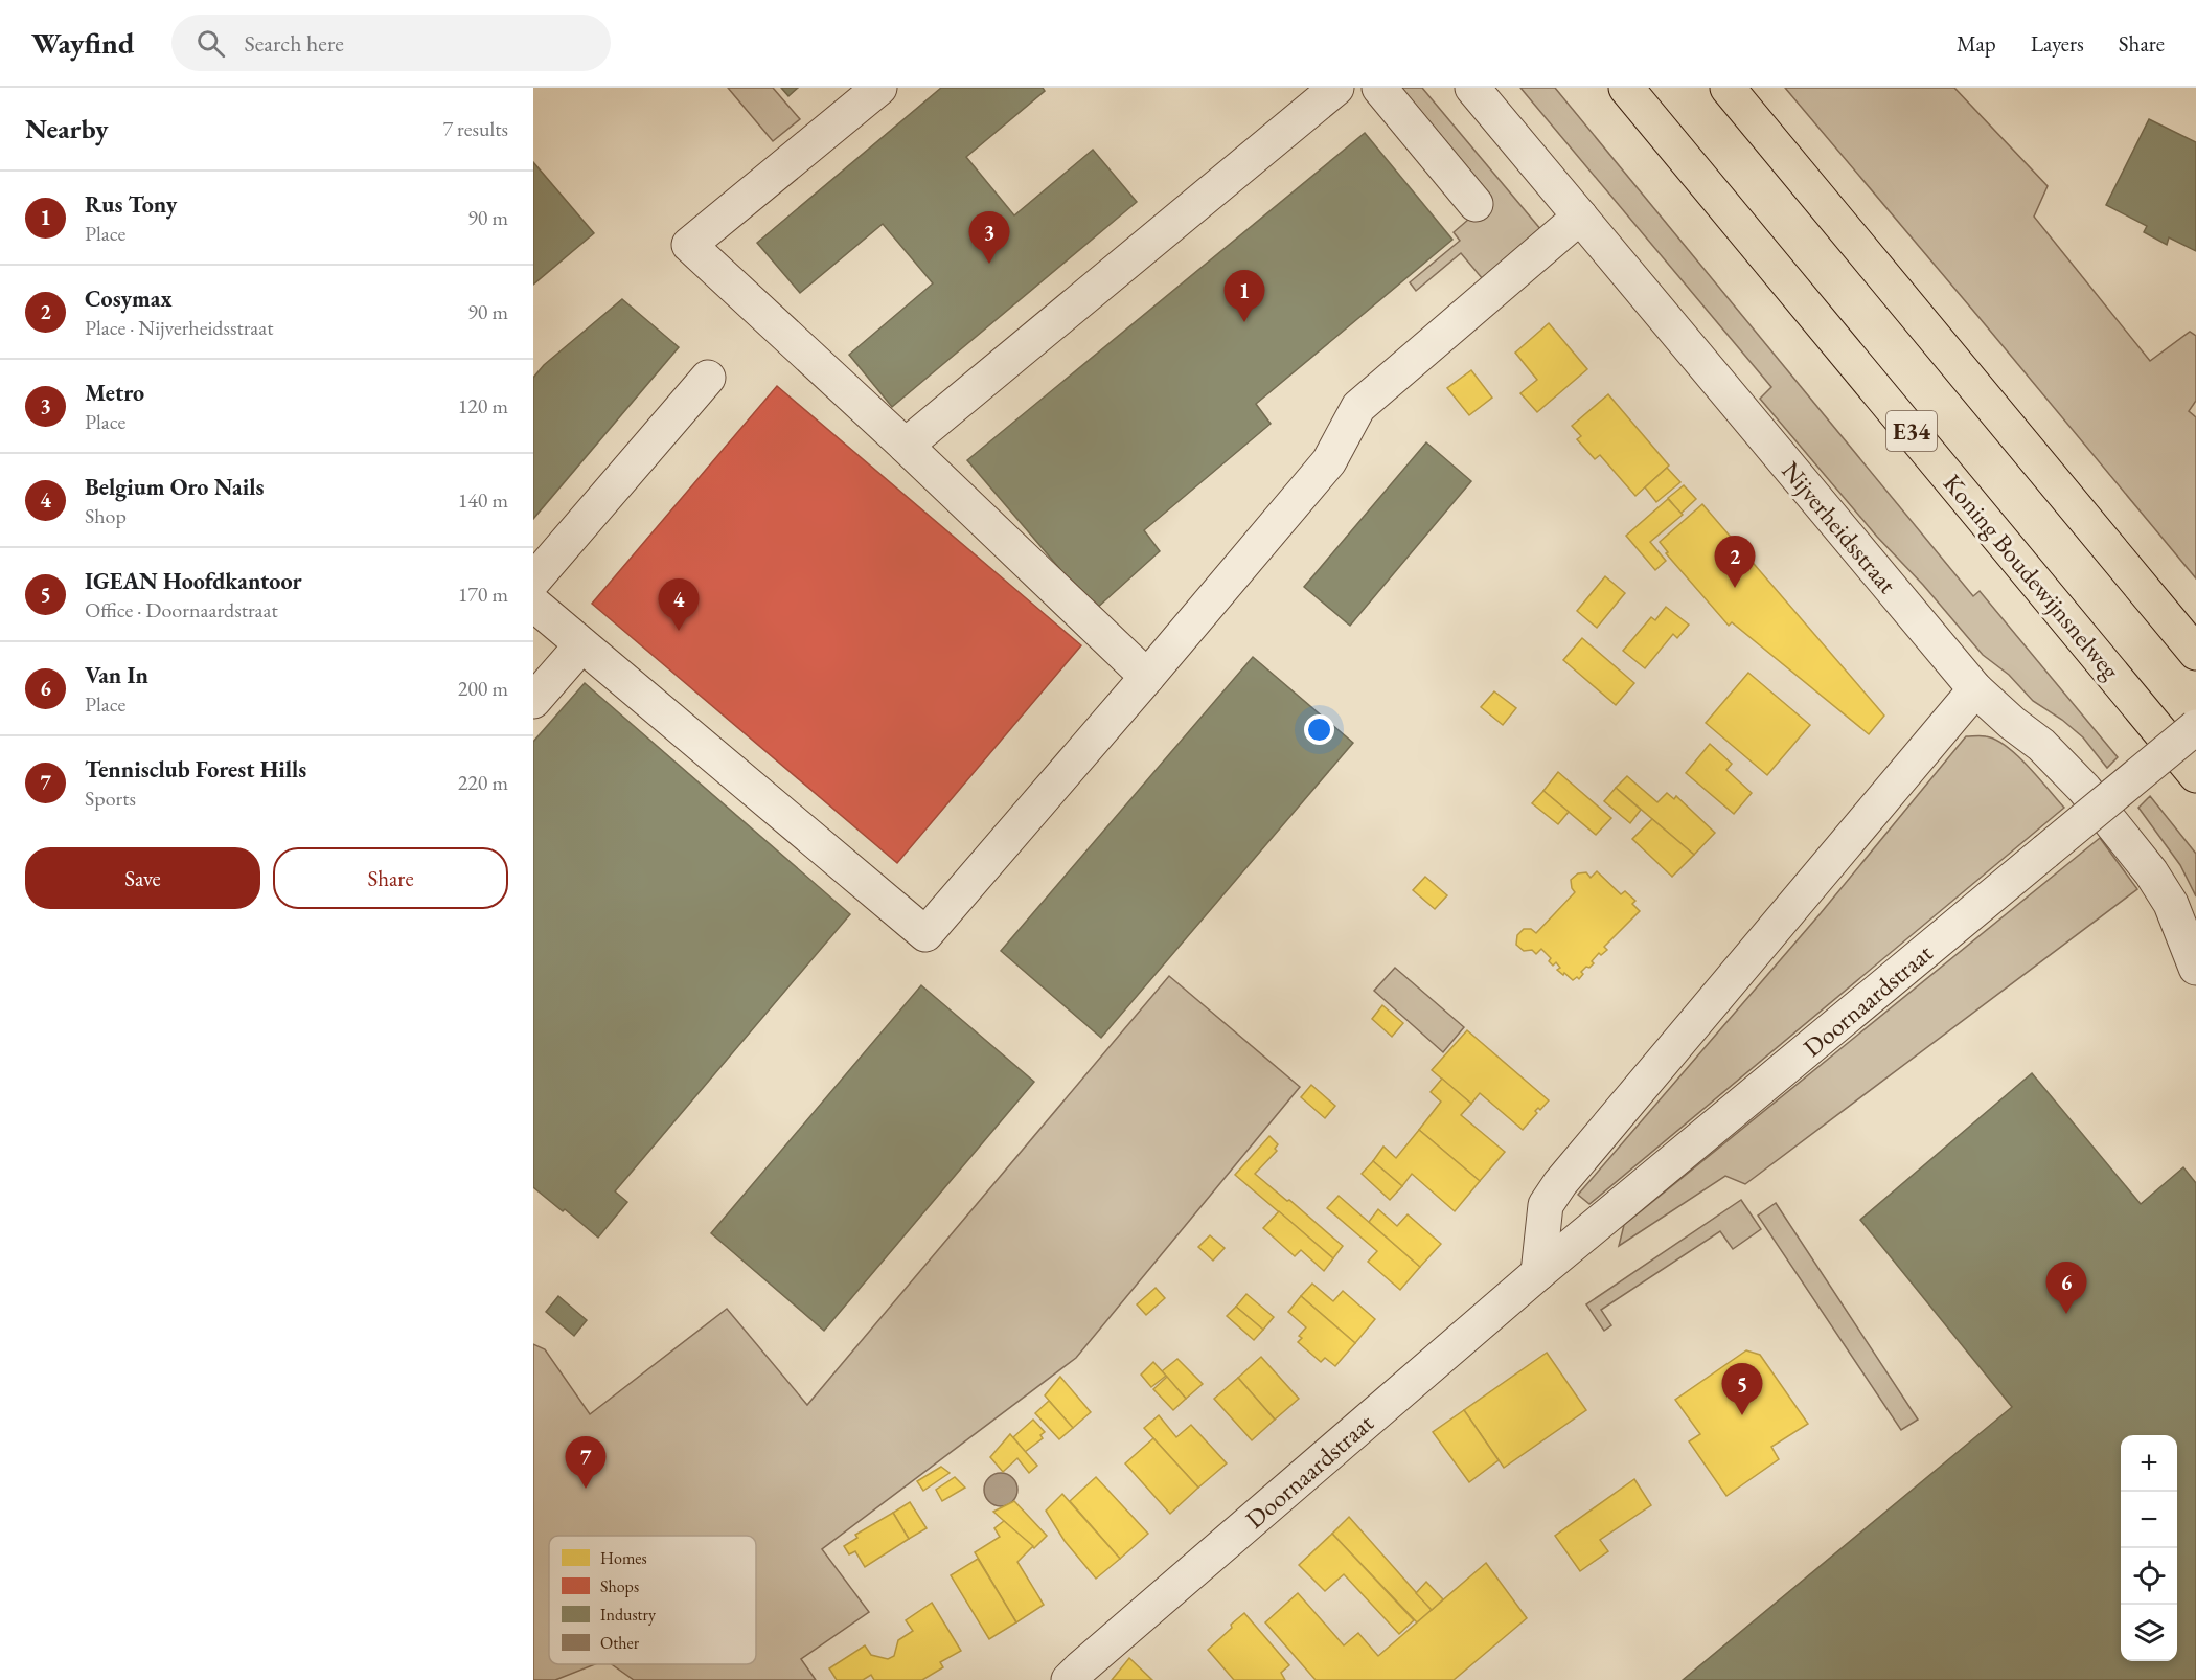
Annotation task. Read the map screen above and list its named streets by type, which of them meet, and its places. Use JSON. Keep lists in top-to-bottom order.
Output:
{
  "streets": {
    "highway": ["E34", "Koning Boudewijnsnelweg"],
    "street": ["Nijverheidsstraat", "Doornaardstraat"]
  },
  "legend": [
    "Homes",
    "Shops",
    "Industry",
    "Other"
  ],
  "page": {
    "header": "Wayfind",
    "search": "Search here",
    "nav": ["Map", "Layers", "Share"],
    "heading": ["Nearby", "7 results"],
    "list": [
      {
        "mark": "1",
        "name": "Rus Tony",
        "note": "Place",
        "value": "90 m"
      },
      {
        "mark": "2",
        "name": "Cosymax",
        "note": "Place · Nijverheidsstraat",
        "value": "90 m"
      },
      {
        "mark": "3",
        "name": "Metro",
        "note": "Place",
        "value": "120 m"
      },
      {
        "mark": "4",
        "name": "Belgium Oro Nails",
        "note": "Shop",
        "value": "140 m"
      },
      {
        "mark": "5",
        "name": "IGEAN Hoofdkantoor",
        "note": "Office · Doornaardstraat",
        "value": "170 m"
      },
      {
        "mark": "6",
        "name": "Van In",
        "note": "Place",
        "value": "200 m"
      },
      {
        "mark": "7",
        "name": "Tennisclub Forest Hills",
        "note": "Sports",
        "value": "220 m"
      }
    ],
    "pins": [
      "3",
      "1",
      "2",
      "4",
      "6",
      "5",
      "7"
    ],
    "buttons": ["Save", "Share"],
    "map_buttons": ["+", "−"]
  }
}
